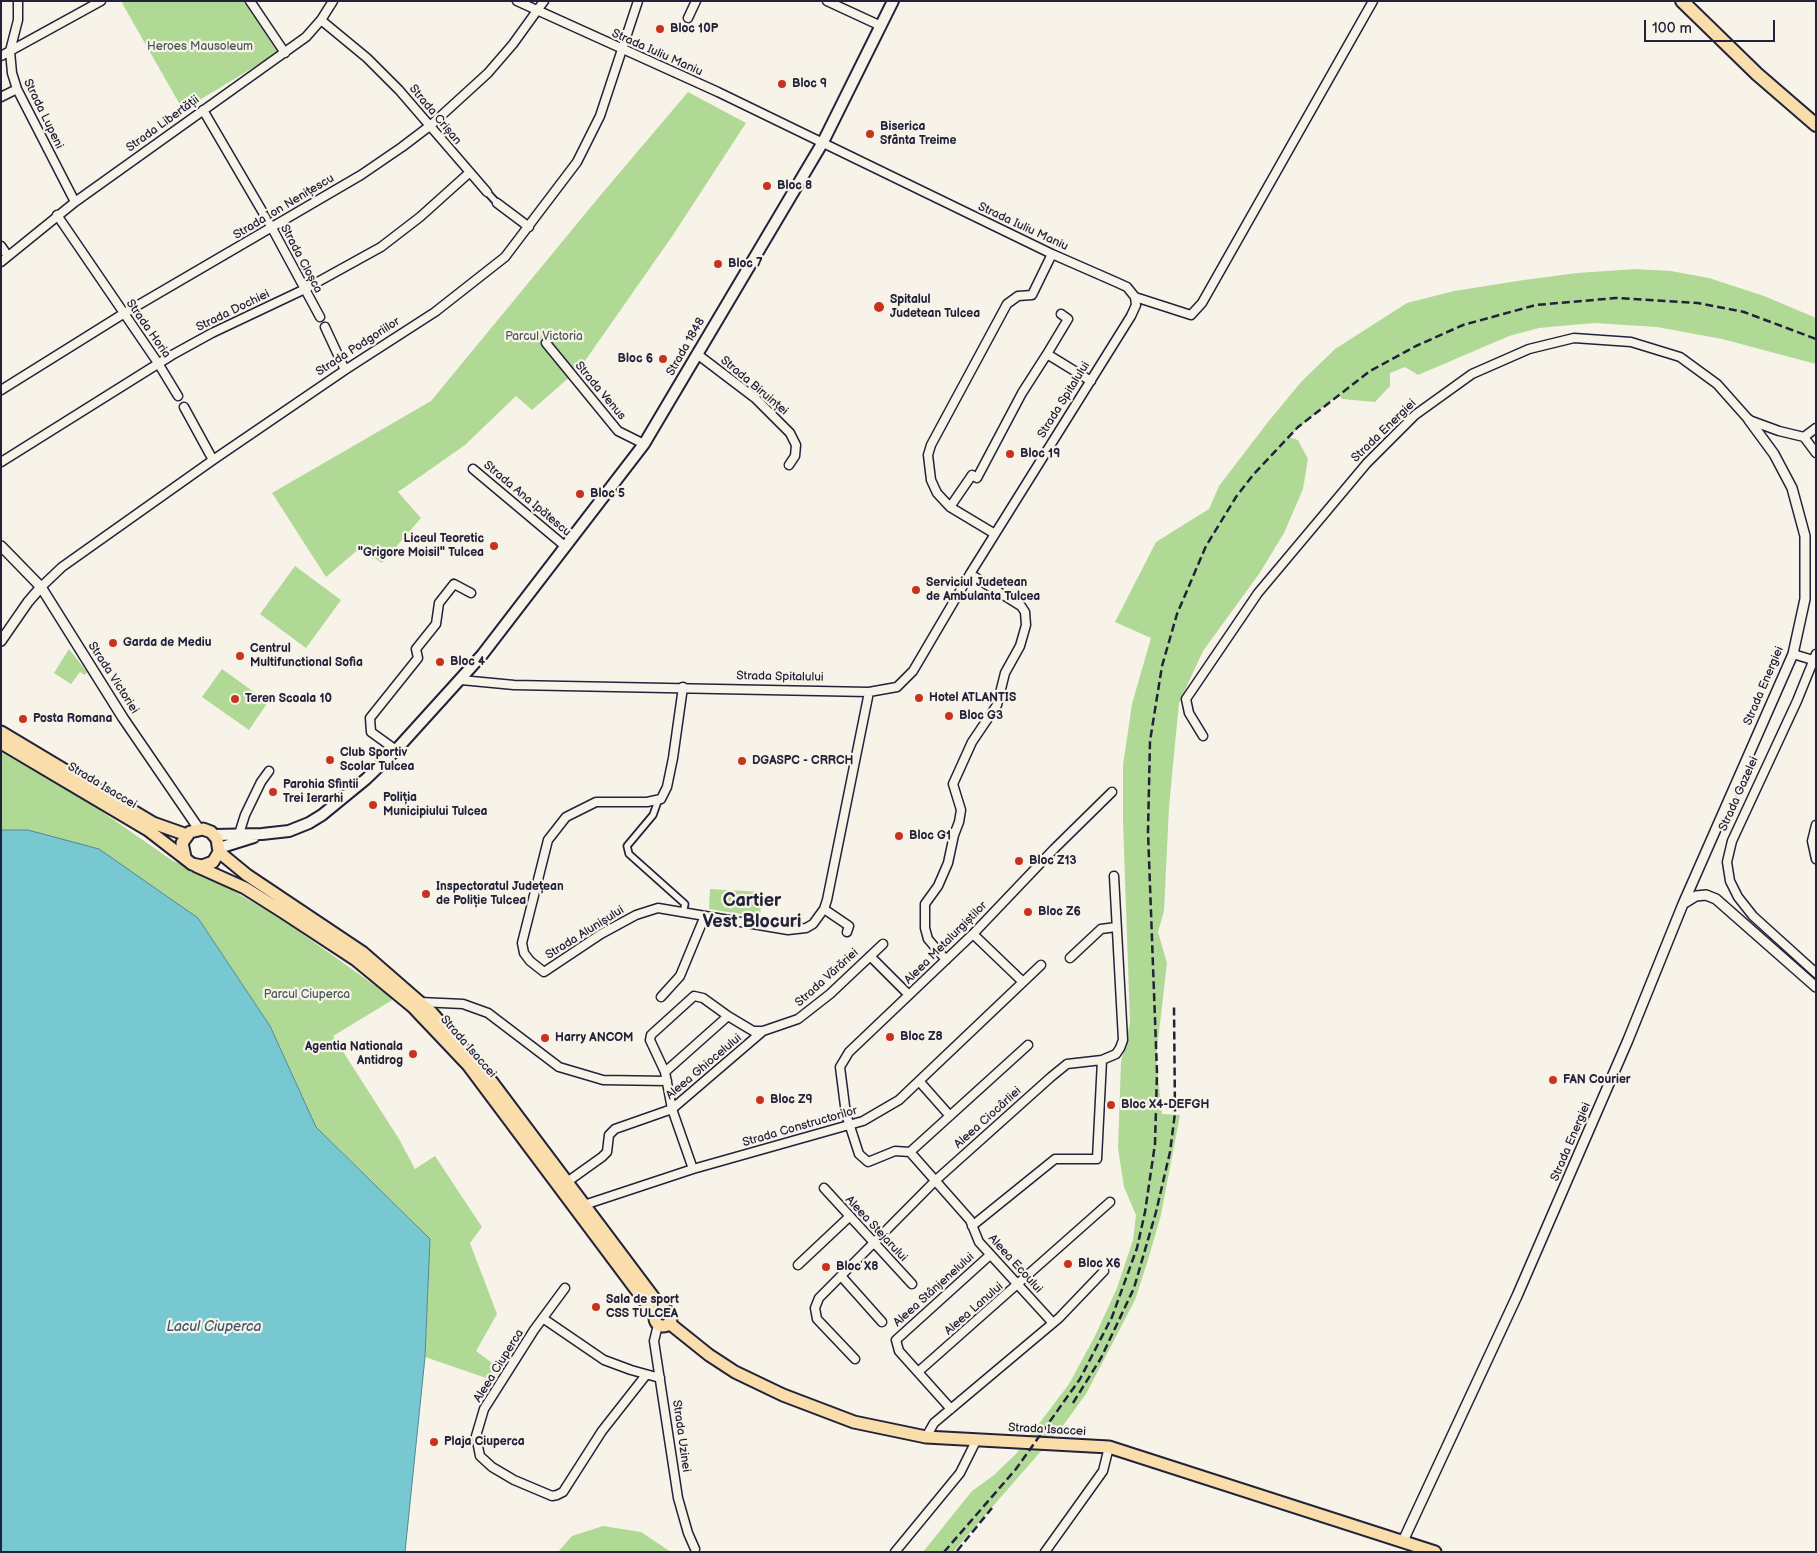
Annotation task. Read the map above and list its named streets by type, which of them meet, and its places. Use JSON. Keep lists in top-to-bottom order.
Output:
{
  "streets": {
    "main road": ["Strada 1848", "Strada Isaccei"],
    "street": [
      "Strada Iuliu Maniu",
      "Strada Lupeni",
      "Strada Crișan",
      "Strada Libertății",
      "Strada Ion Nenițescu",
      "Strada Cloșca",
      "Strada Dochiei",
      "Strada Horia",
      "Strada Podgoriilor",
      "Strada Biruinței",
      "Strada Venus",
      "Strada Spitalului",
      "Strada Energiei",
      "Strada Ana Ipătescu",
      "Strada Victoriei",
      "Strada Gazelei",
      "Strada Alunișului",
      "Aleea Metalurgiștilor",
      "Strada Vărăriei",
      "Aleea Ghiocelului",
      "Aleea Ciocârliei",
      "Strada Constructorilor",
      "Aleea Stejarului",
      "Aleea Ecoului",
      "Aleea Stânjenelului",
      "Aleea Lanului",
      "Aleea Ciuperca",
      "Strada Uzinei"
    ]
  },
  "crossings": [
    ["Strada Iuliu Maniu", "Strada Ion Nenițescu"],
    ["Strada Iuliu Maniu", "Strada Podgoriilor"],
    ["Strada Iuliu Maniu", "Strada 1848"],
    ["Strada Iuliu Maniu", "Strada Spitalului"],
    ["Strada Lupeni", "Strada Libertății"],
    ["Strada Crișan", "Strada Libertății"],
    ["Strada Crișan", "Strada Ion Nenițescu"],
    ["Strada Crișan", "Strada Dochiei"],
    ["Strada Crișan", "Strada Podgoriilor"],
    ["Strada Libertății", "Strada Cloșca"],
    ["Strada Libertății", "Strada Horia"],
    ["Strada Ion Nenițescu", "Strada Cloșca"],
    ["Strada Ion Nenițescu", "Strada Horia"],
    ["Strada Cloșca", "Strada Dochiei"],
    ["Strada Cloșca", "Strada Podgoriilor"],
    ["Strada Dochiei", "Strada Horia"],
    ["Strada Horia", "Strada Podgoriilor"],
    ["Strada Podgoriilor", "Strada Victoriei"],
    ["Strada 1848", "Strada Biruinței"],
    ["Strada 1848", "Strada Venus"],
    ["Strada 1848", "Strada Spitalului"],
    ["Strada 1848", "Strada Ana Ipătescu"],
    ["Strada Energiei", "Strada Isaccei"],
    ["Strada Victoriei", "Strada Isaccei"],
    ["Strada Isaccei", "Aleea Ghiocelului"],
    ["Strada Isaccei", "Strada Constructorilor"],
    ["Strada Isaccei", "Strada Uzinei"],
    ["Aleea Metalurgiștilor", "Strada Constructorilor"],
    ["Strada Vărăriei", "Aleea Ghiocelului"],
    ["Aleea Ciocârliei", "Aleea Stejarului"],
    ["Aleea Ciocârliei", "Aleea Ecoului"],
    ["Aleea Ecoului", "Aleea Stânjenelului"],
    ["Aleea Ecoului", "Aleea Lanului"],
    ["Aleea Stânjenelului", "Aleea Lanului"]
  ],
  "districts": ["Cartier Vest Blocuri"],
  "water": ["Lacul Ciuperca"],
  "parks": ["Heroes Mausoleum", "Parcul Victoria", "Parcul Ciuperca"],
  "places": [
    "Bloc 10P",
    "Bloc 9",
    "Biserica Sfânta Treime",
    "Bloc 8",
    "Bloc 7",
    "Spitalul Judetean Tulcea",
    "Bloc 6",
    "Bloc 19",
    "Bloc 5",
    "Liceul Teoretic \"Grigore Moisil\" Tulcea",
    "Serviciul Judetean de Ambulanta Tulcea",
    "Garda de Mediu",
    "Centrul Multifunctional Sofia",
    "Bloc 4",
    "Hotel ATLANTIS",
    "Teren Scoala 10",
    "Bloc G3",
    "Posta Romana",
    "Club Sportiv Scolar Tulcea",
    "DGASPC - CRRCH",
    "Parohia Sfintii Trei Ierarhi",
    "Poliția Municipiului Tulcea",
    "Bloc G1",
    "Bloc Z13",
    "Inspectoratul Județean de Poliție Tulcea",
    "Bloc Z6",
    "Bloc Z8",
    "Harry ANCOM",
    "Agentia Nationala Antidrog",
    "FAN Courier",
    "Bloc Z9",
    "Bloc X4-DEFGH",
    "Bloc X6",
    "Bloc X8",
    "Sala de sport CSS TULCEA",
    "Plaja Ciuperca"
  ],
  "scale_bar": "100 m"
}
